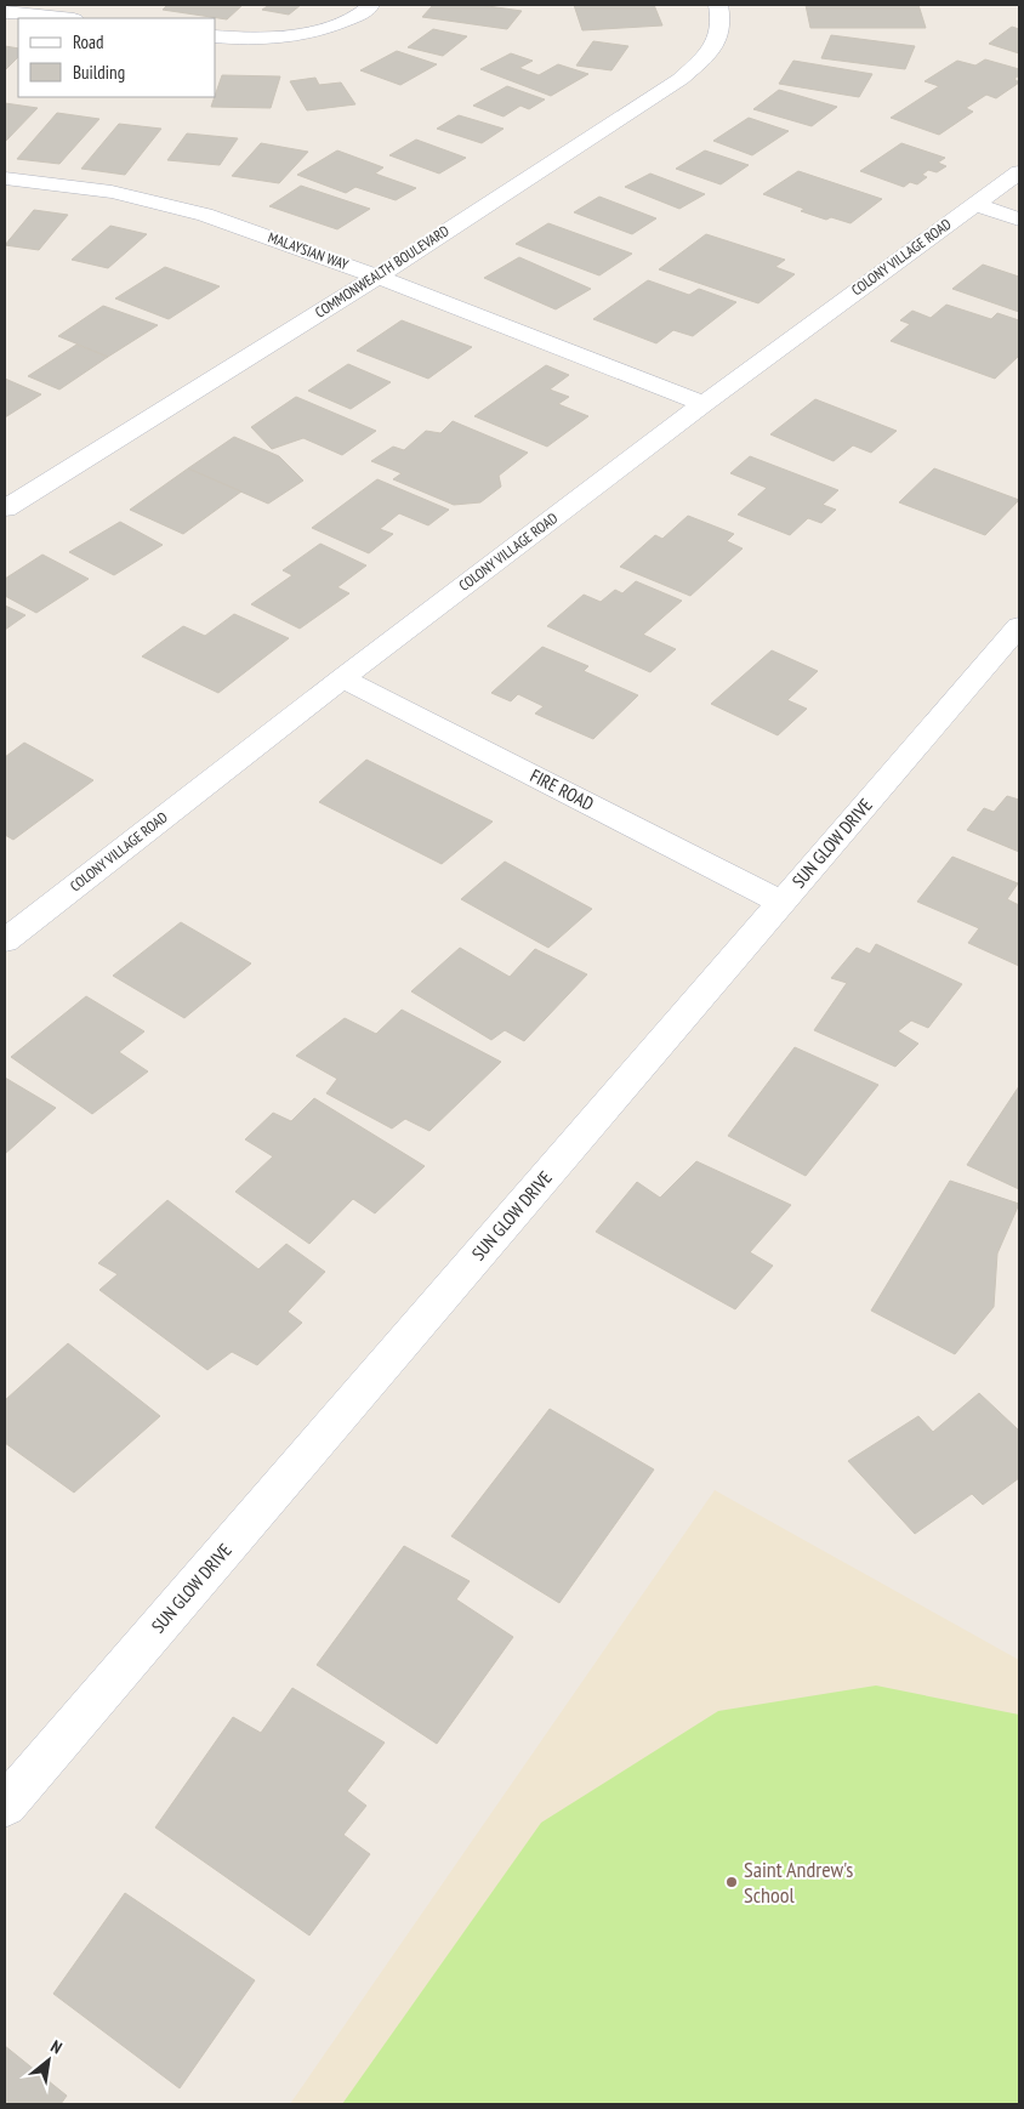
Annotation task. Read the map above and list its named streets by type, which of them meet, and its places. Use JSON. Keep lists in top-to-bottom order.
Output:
{
  "streets": {
    "street": [
      "MALAYSIAN WAY",
      "COLONY VILLAGE ROAD",
      "COMMONWEALTH BOULEVARD",
      "FIRE ROAD",
      "SUN GLOW DRIVE"
    ]
  },
  "crossings": [
    ["MALAYSIAN WAY", "COLONY VILLAGE ROAD"],
    ["MALAYSIAN WAY", "COMMONWEALTH BOULEVARD"],
    ["COLONY VILLAGE ROAD", "FIRE ROAD"],
    ["FIRE ROAD", "SUN GLOW DRIVE"]
  ],
  "places": ["Saint Andrew's School"],
  "legend": ["Road", "Building"],
  "north": "top right"
}
